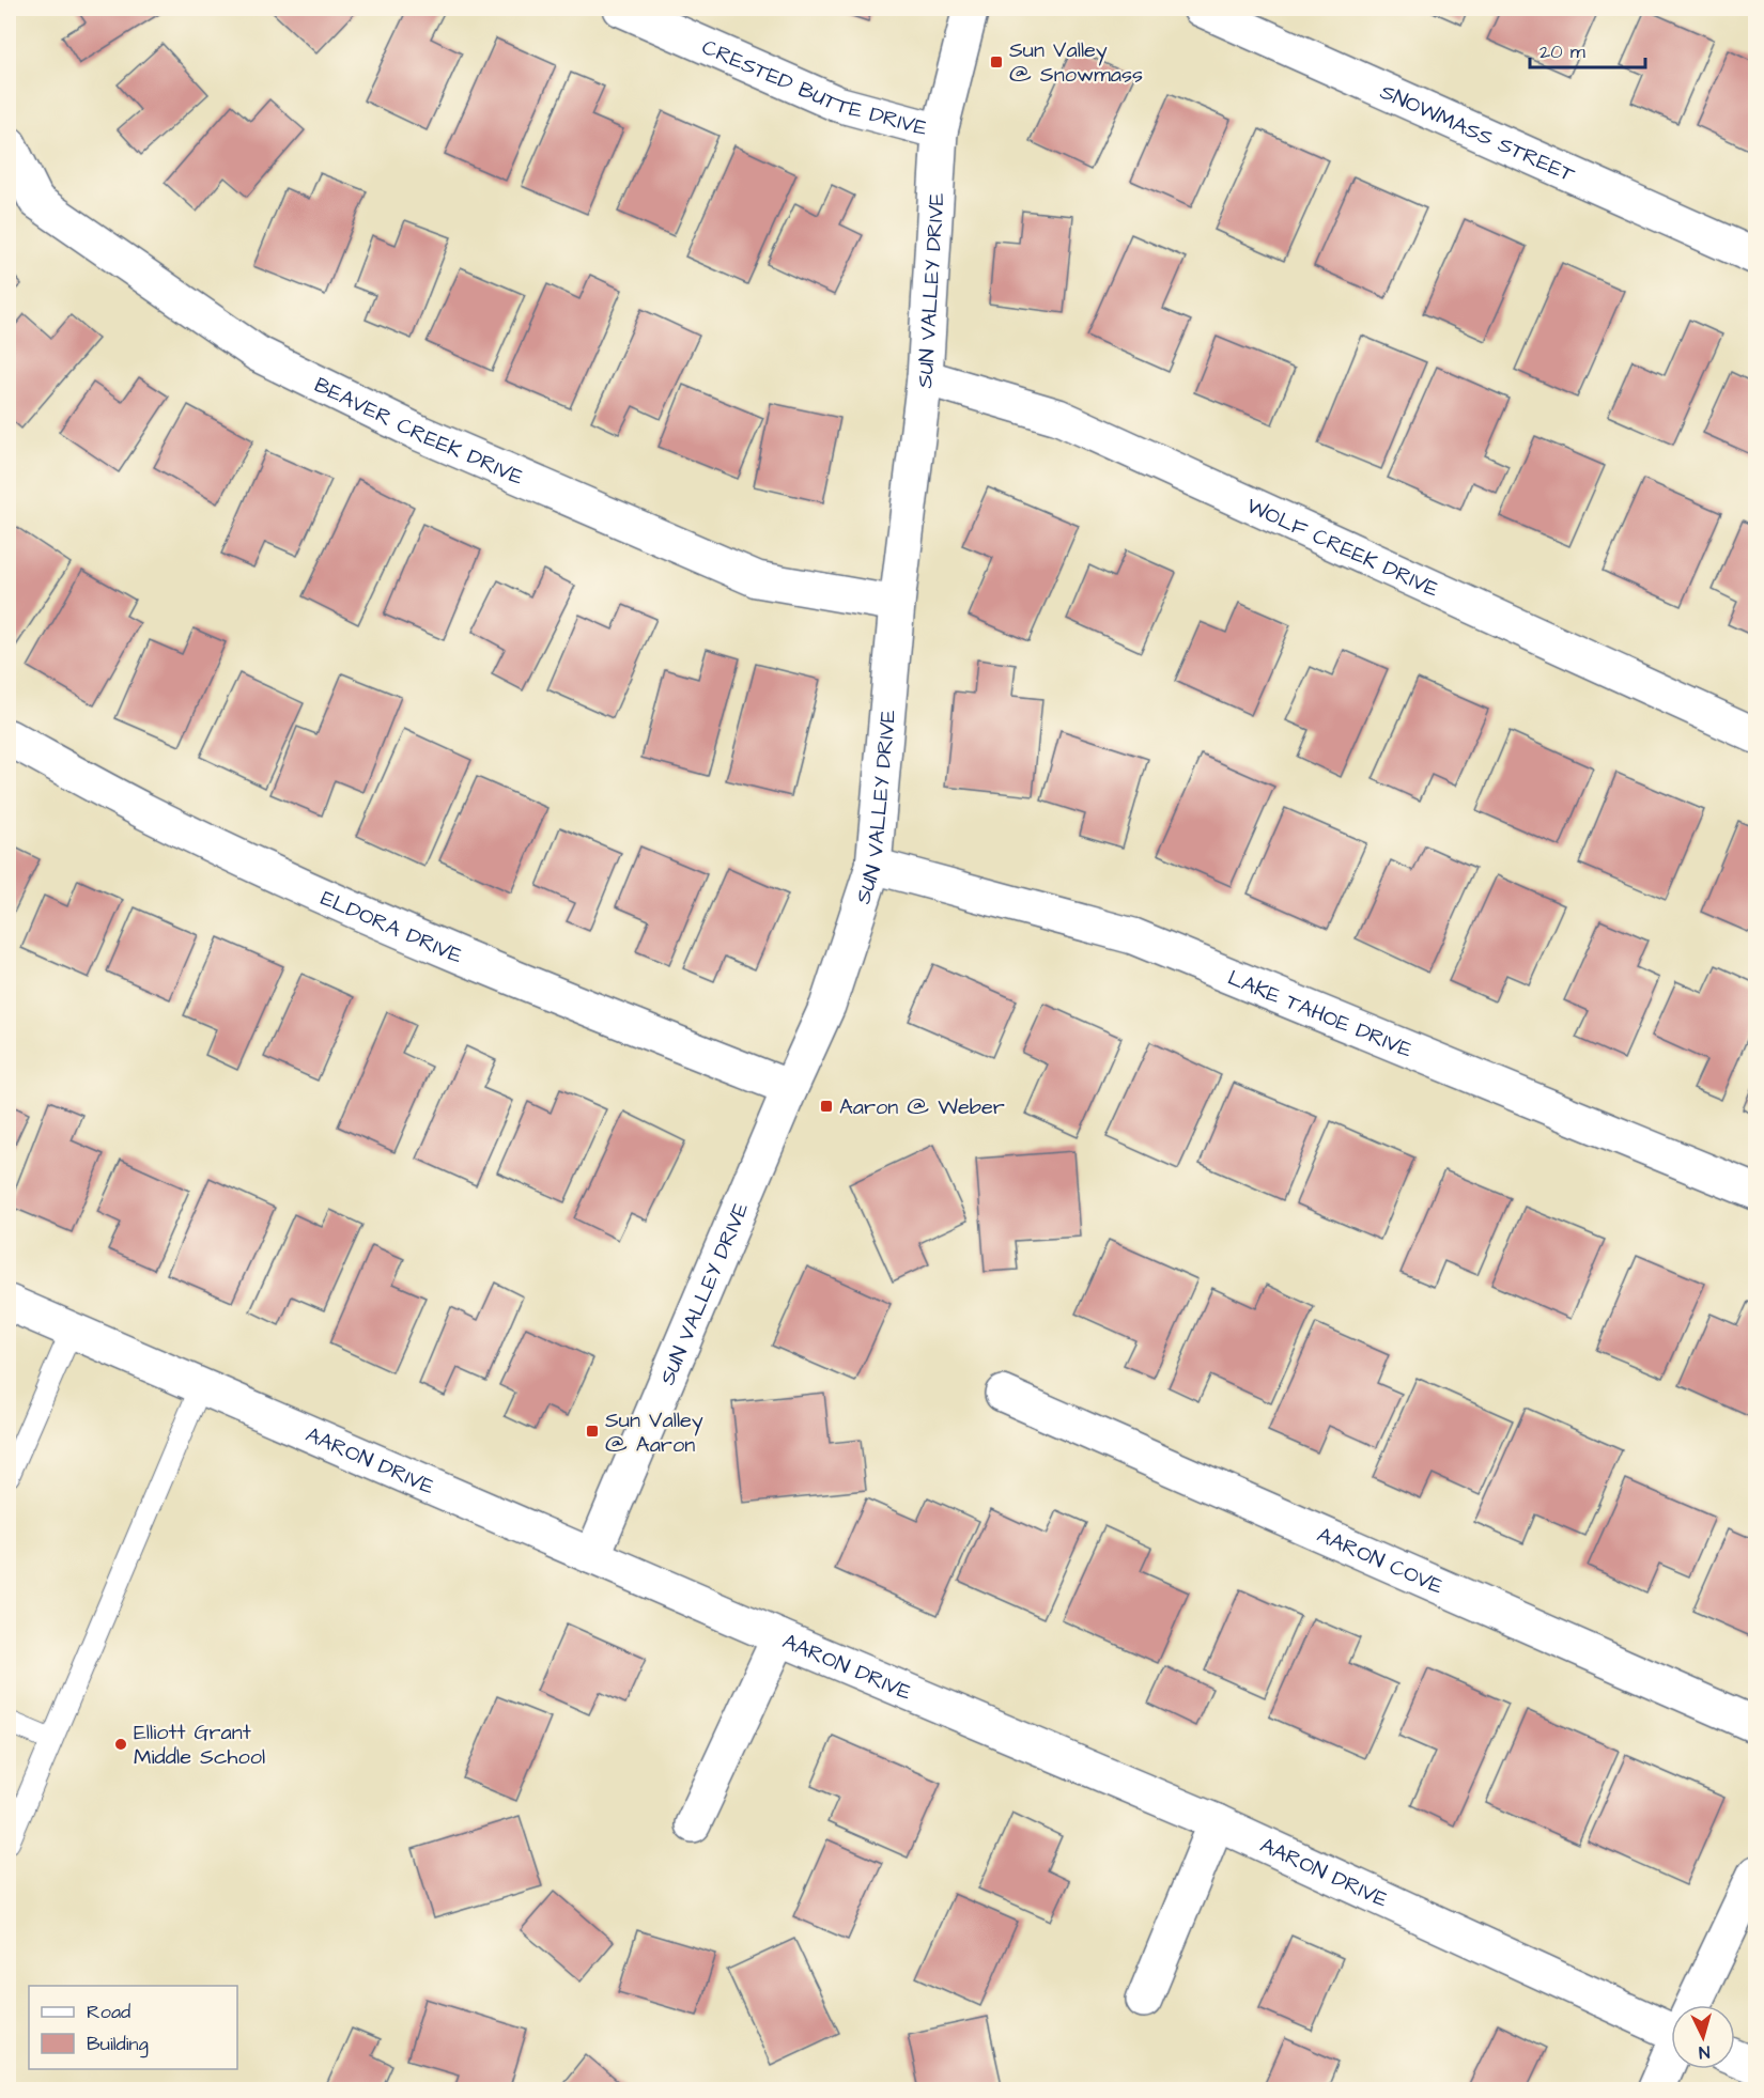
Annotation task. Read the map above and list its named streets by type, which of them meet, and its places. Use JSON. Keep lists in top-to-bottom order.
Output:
{
  "streets": {
    "street": [
      "CRESTED BUTTE DRIVE",
      "SNOWMASS STREET",
      "SUN VALLEY DRIVE",
      "BEAVER CREEK DRIVE",
      "WOLF CREEK DRIVE",
      "ELDORA DRIVE",
      "LAKE TAHOE DRIVE",
      "AARON DRIVE",
      "AARON COVE"
    ]
  },
  "crossings": [
    ["CRESTED BUTTE DRIVE", "SUN VALLEY DRIVE"],
    ["SUN VALLEY DRIVE", "BEAVER CREEK DRIVE"],
    ["SUN VALLEY DRIVE", "WOLF CREEK DRIVE"],
    ["SUN VALLEY DRIVE", "ELDORA DRIVE"],
    ["SUN VALLEY DRIVE", "LAKE TAHOE DRIVE"],
    ["SUN VALLEY DRIVE", "AARON DRIVE"]
  ],
  "places": {
    "transit": ["Sun Valley @ Snowmass", "Aaron @ Weber", "Sun Valley @ Aaron"],
    "other": ["Elliott Grant Middle School"]
  },
  "legend": ["Road", "Building"],
  "scale_bar": "20 m",
  "north": "bottom"
}
